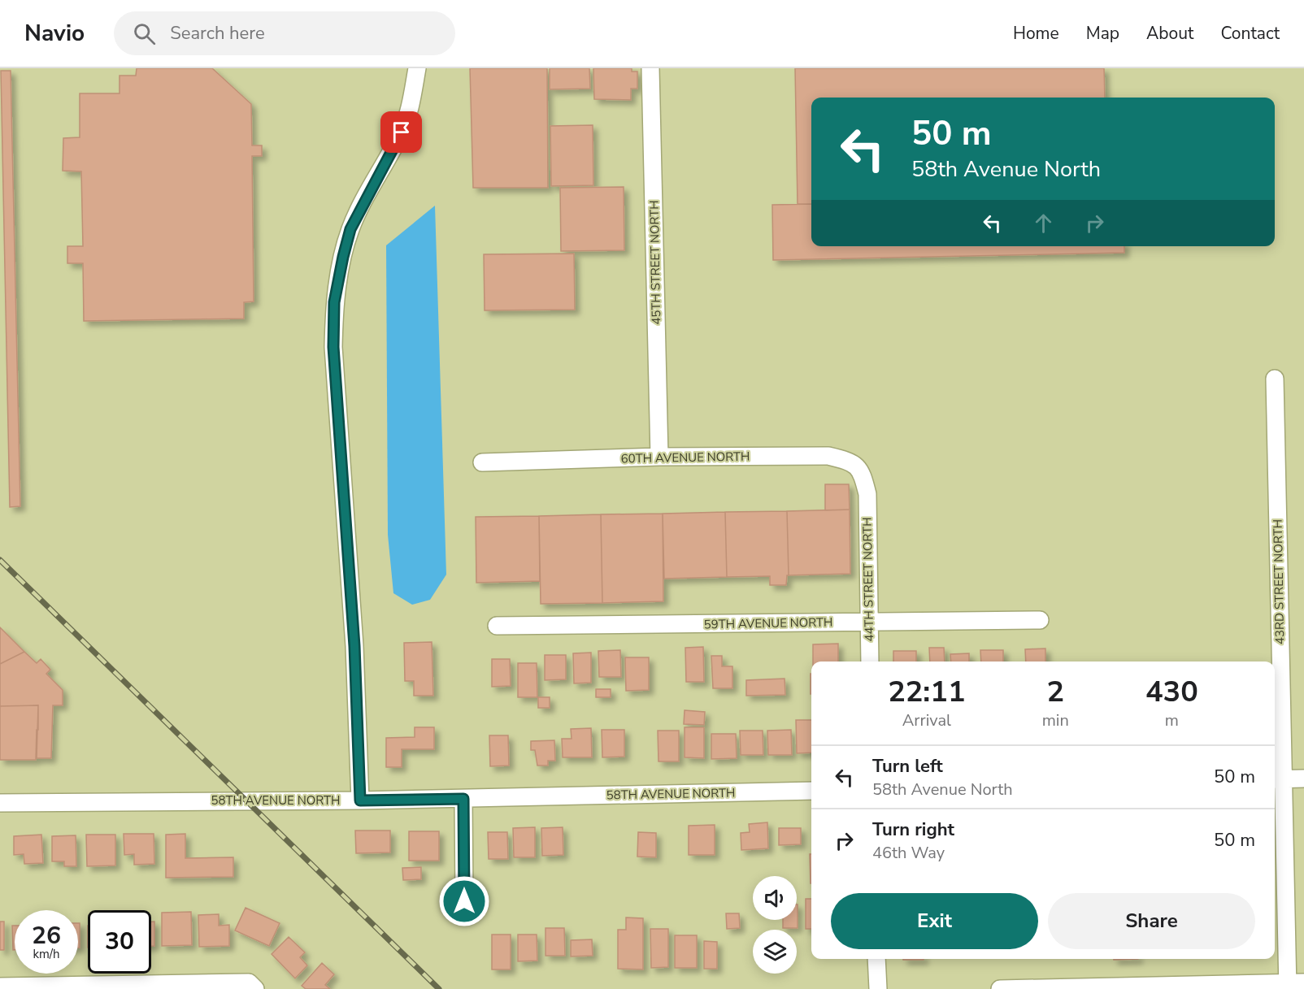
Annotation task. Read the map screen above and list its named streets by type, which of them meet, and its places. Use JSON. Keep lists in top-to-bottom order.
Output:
{
  "streets": {
    "street": [
      "45TH STREET NORTH",
      "60TH AVENUE NORTH",
      "44TH STREET NORTH",
      "43RD STREET NORTH",
      "59TH AVENUE NORTH",
      "58TH AVENUE NORTH"
    ]
  },
  "crossings": [
    ["45TH STREET NORTH", "60TH AVENUE NORTH"],
    ["60TH AVENUE NORTH", "44TH STREET NORTH"],
    ["44TH STREET NORTH", "59TH AVENUE NORTH"]
  ],
  "page": {
    "header": "Navio",
    "search": "Search here",
    "nav": [
      "Home",
      "Map",
      "About",
      "Contact"
    ],
    "turn": ["50 m", "58th Avenue North"],
    "eta": [
      "22:11",
      "Arrival",
      "2",
      "min",
      "430",
      "m"
    ],
    "list": [
      {
        "name": "Turn left",
        "note": "58th Avenue North",
        "value": "50 m"
      },
      {
        "name": "Turn right",
        "note": "46th Way",
        "value": "50 m"
      }
    ],
    "buttons": ["Exit", "Share"],
    "speed": "26 km/h",
    "limit": "30"
  }
}
